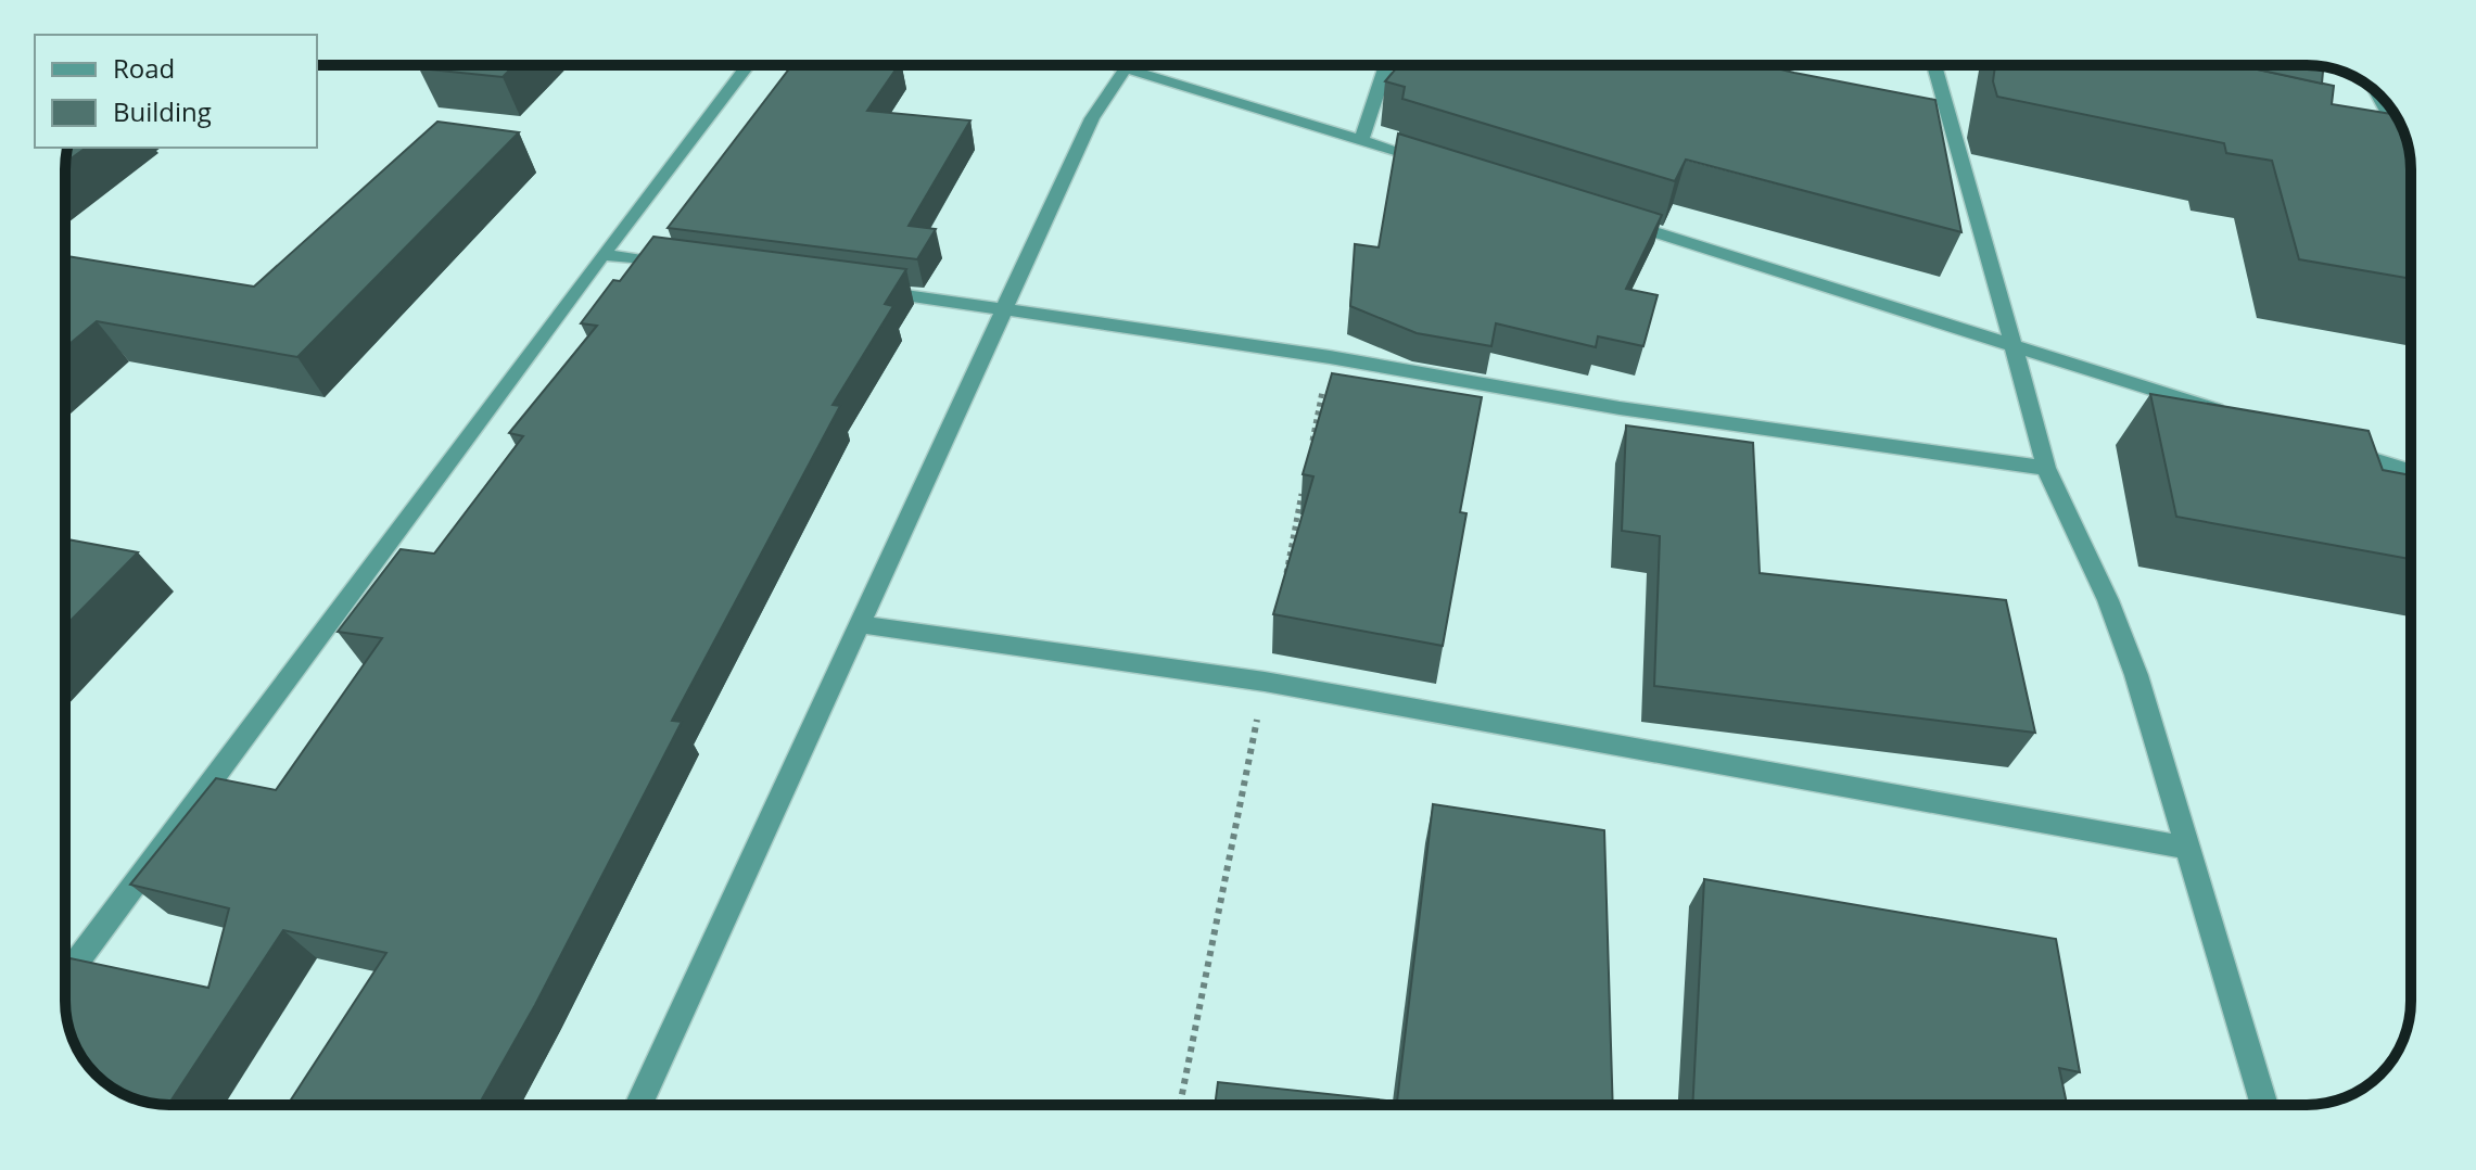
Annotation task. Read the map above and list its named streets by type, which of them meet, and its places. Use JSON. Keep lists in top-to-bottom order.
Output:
{
  "legend": ["Road", "Building"]
}
